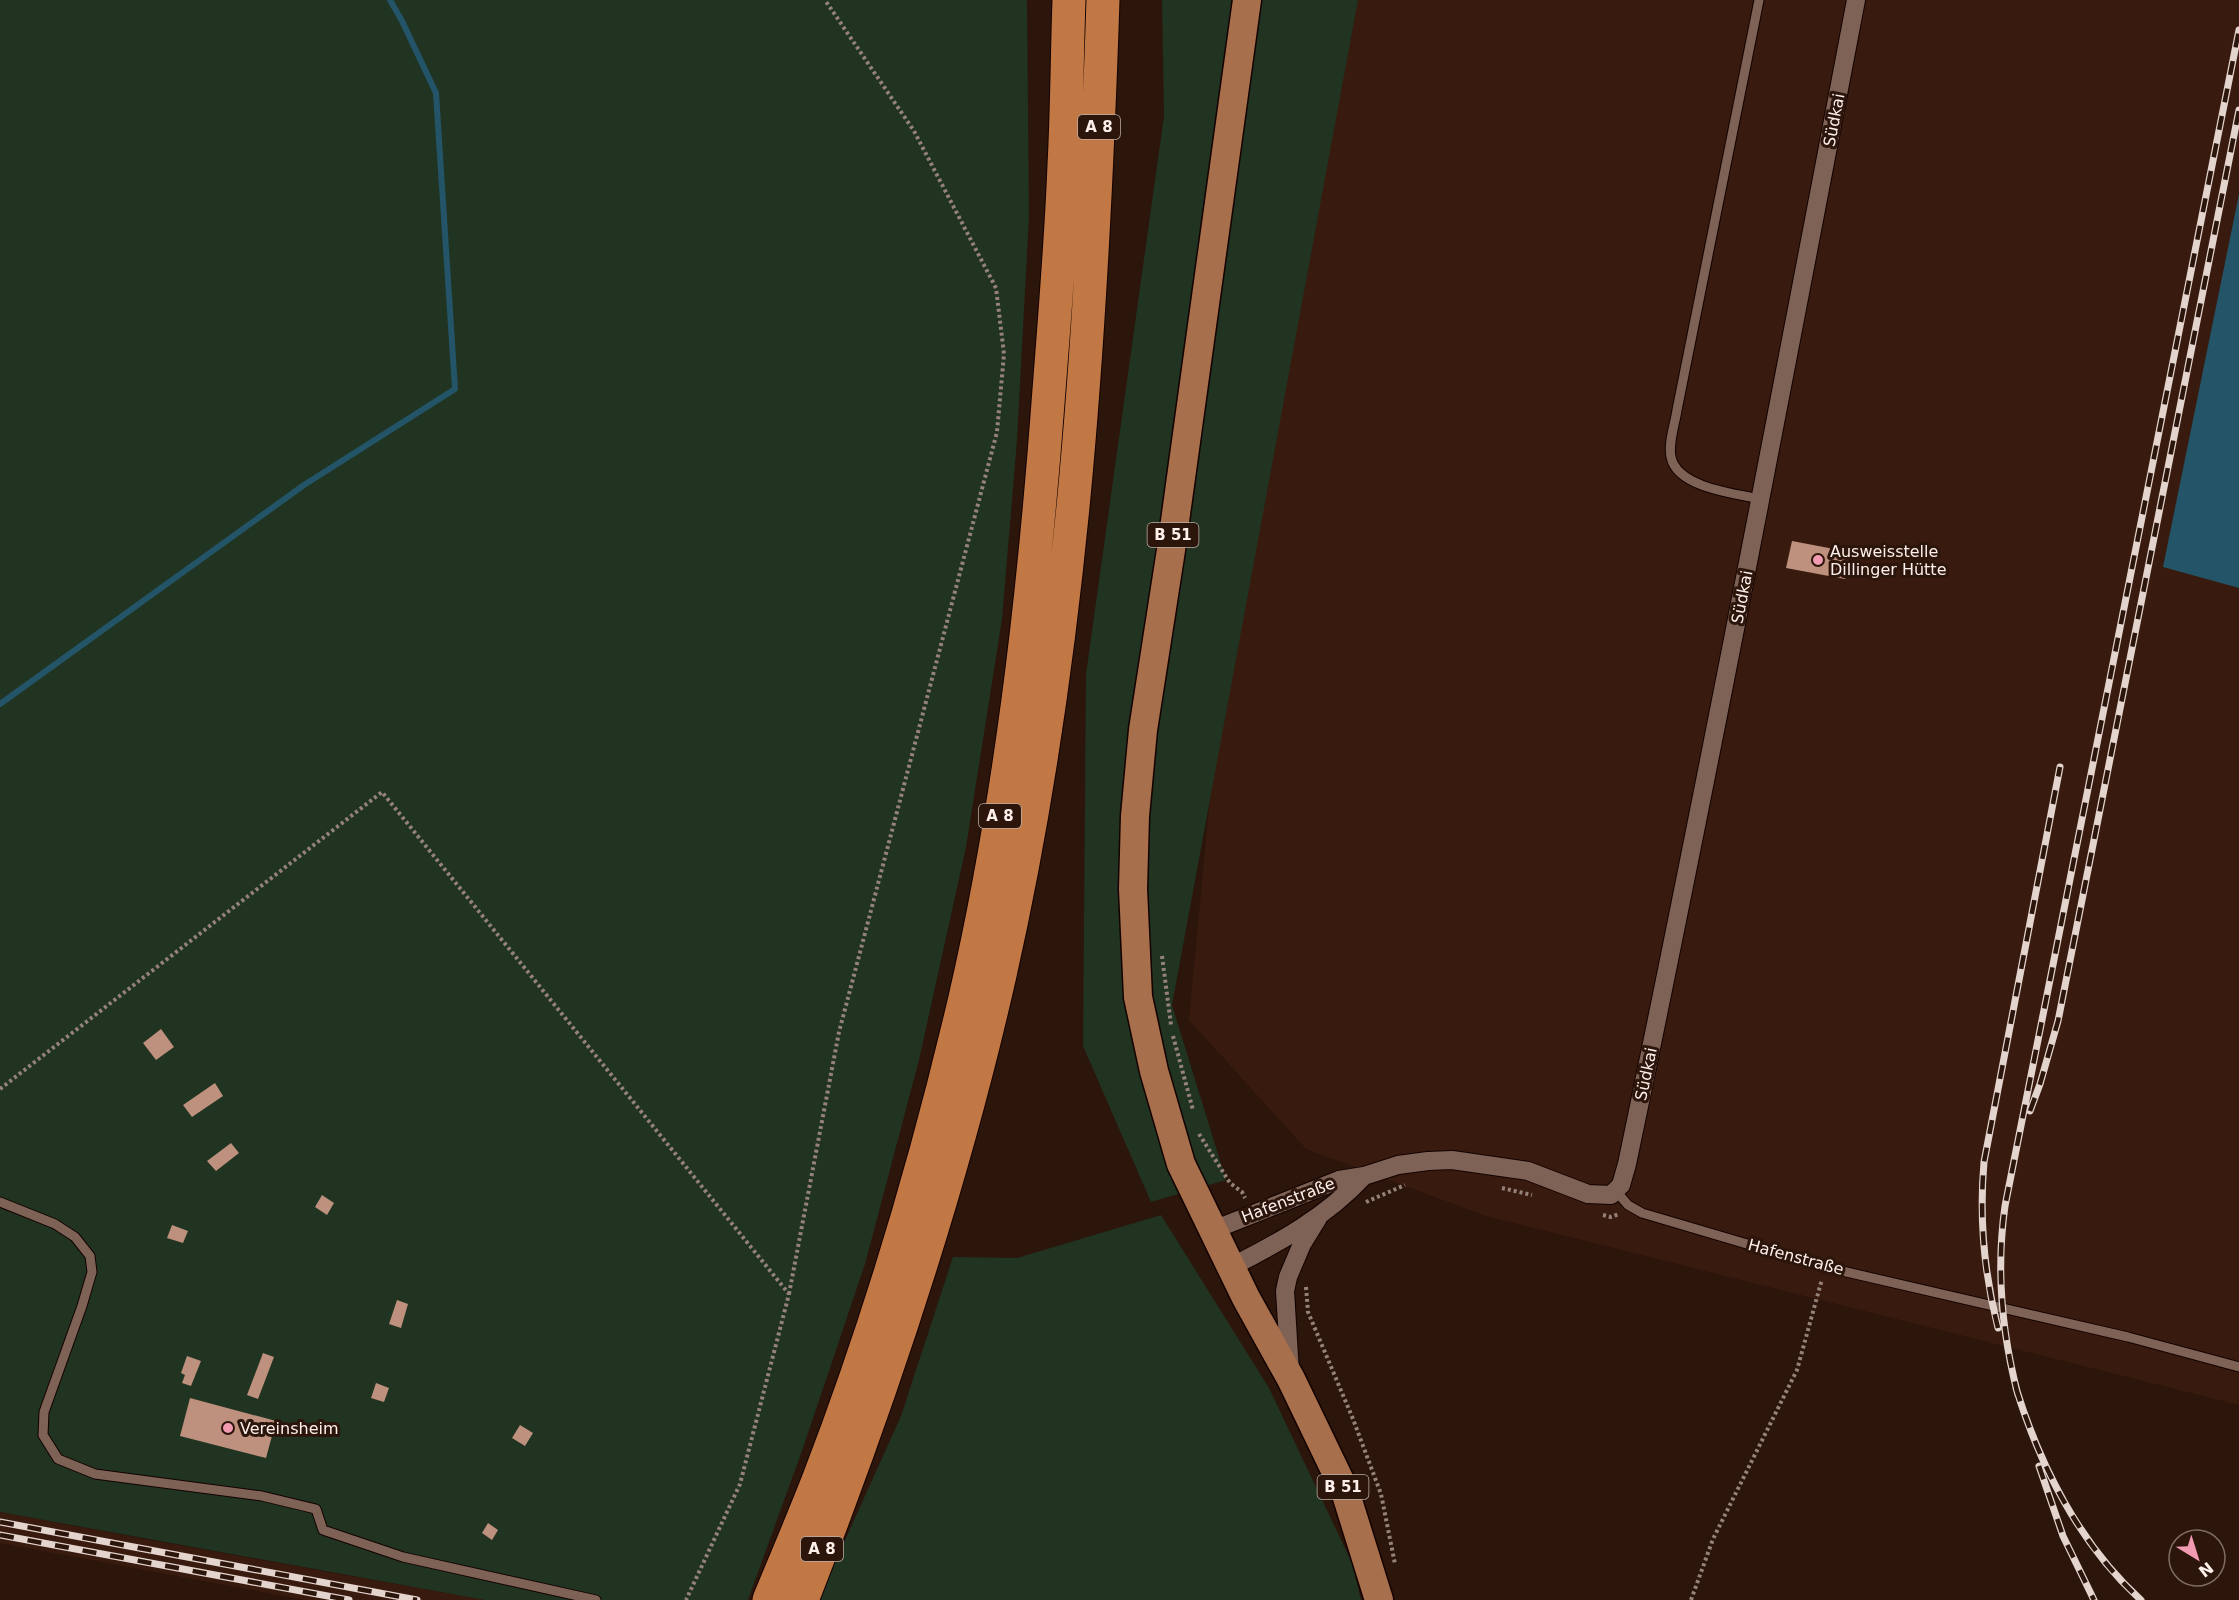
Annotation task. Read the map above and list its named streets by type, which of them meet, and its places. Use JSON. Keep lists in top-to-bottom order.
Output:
{
  "streets": {
    "highway": ["A 8"],
    "main road": ["B 51"],
    "street": ["Südkai", "Hafenstraße"]
  },
  "crossings": [
    ["Südkai", "Hafenstraße"],
    ["B 51", "Hafenstraße"]
  ],
  "places": ["Ausweisstelle Dillinger Hütte", "Vereinsheim"],
  "north": "bottom right"
}
